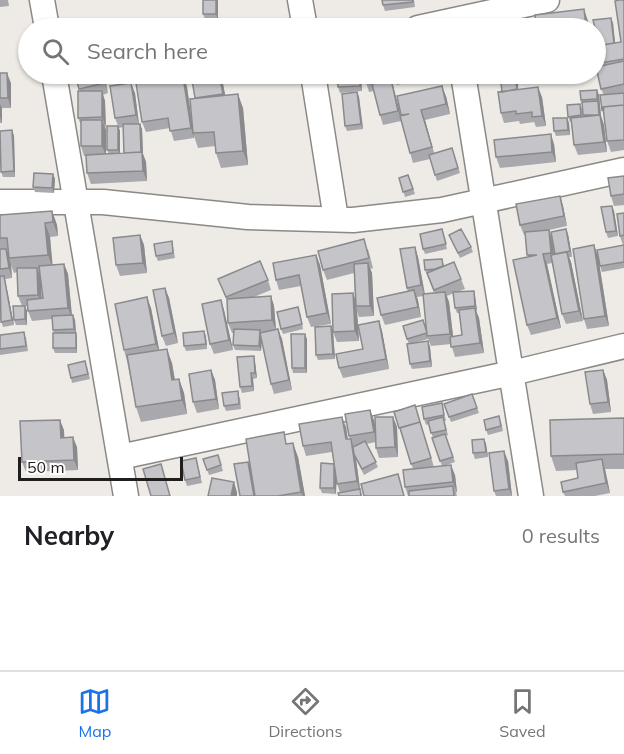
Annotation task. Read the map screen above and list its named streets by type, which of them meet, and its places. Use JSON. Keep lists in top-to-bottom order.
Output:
{
  "scale_bar": "50 m",
  "page": {
    "search": "Search here",
    "scale": "50 m",
    "heading": ["Nearby", "0 results"],
    "nav": ["Map", "Directions", "Saved"]
  }
}
